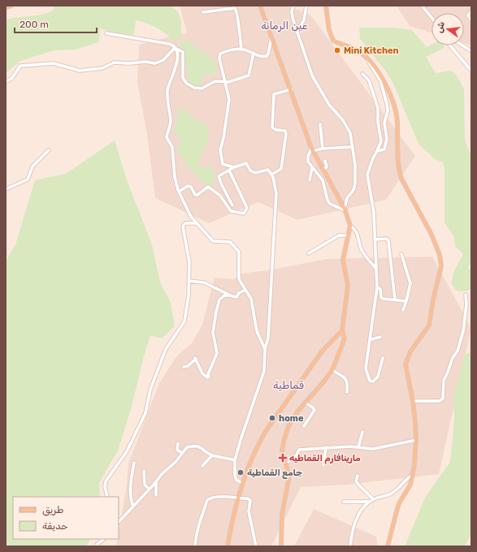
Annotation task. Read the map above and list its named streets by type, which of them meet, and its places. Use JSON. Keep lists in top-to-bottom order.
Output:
{
  "districts": ["عين الرمانة", "قماطية"],
  "places": {
    "other": ["Mini Kitchen", "home", "جامع القماطية"],
    "health": ["مارينافارم القماطيه"]
  },
  "legend": ["طريق", "حديقة"],
  "scale_bar": "200 m",
  "north": "left"
}
